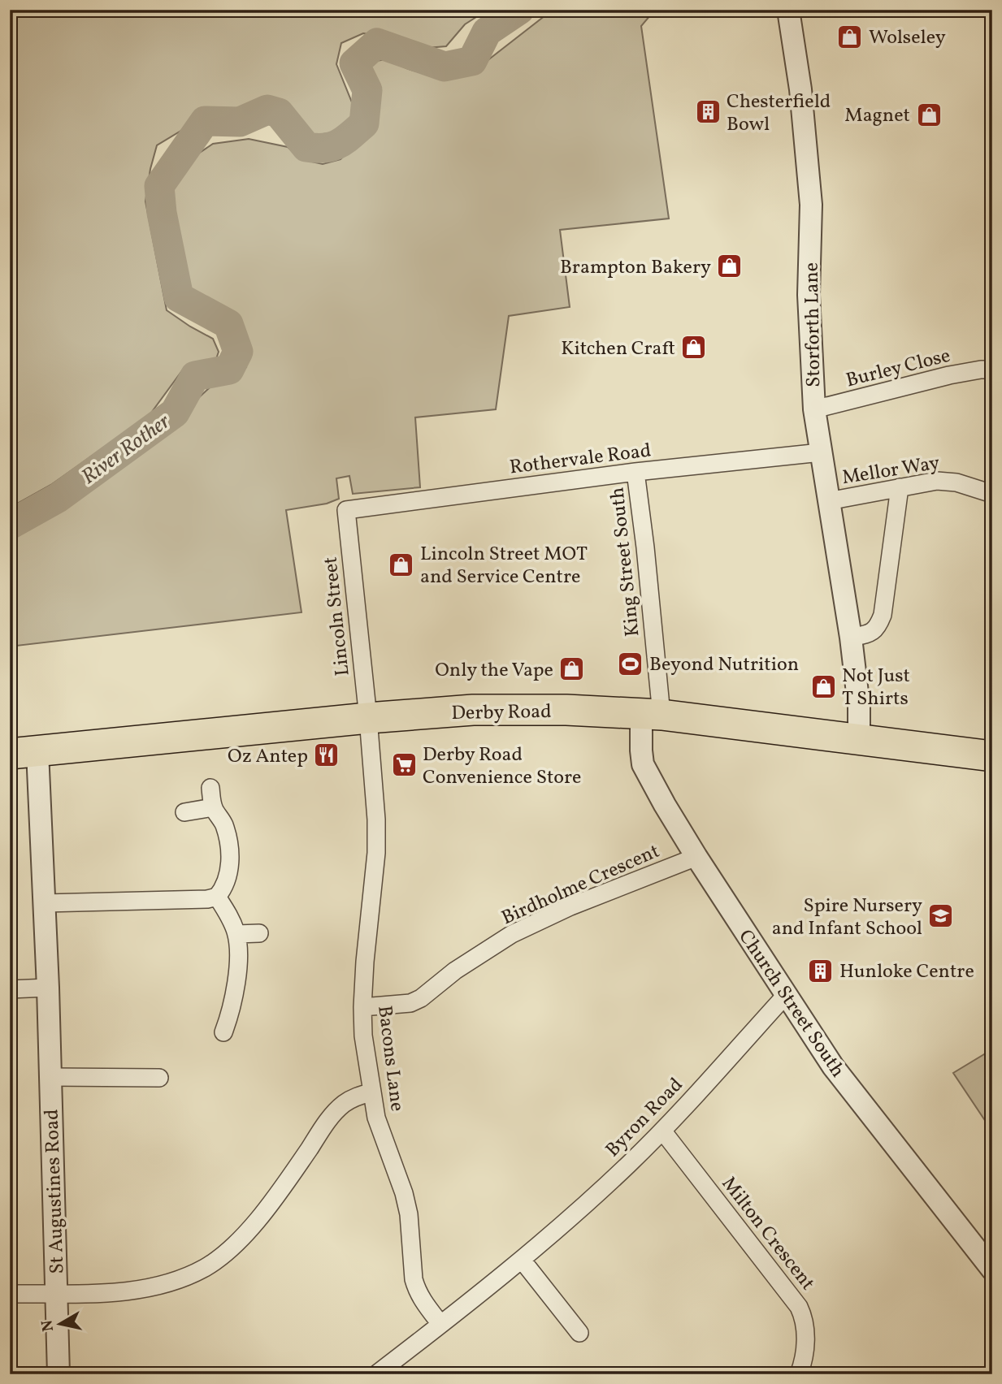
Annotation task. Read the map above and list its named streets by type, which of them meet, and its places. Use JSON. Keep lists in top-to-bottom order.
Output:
{
  "streets": {
    "highway": ["Derby Road"],
    "street": [
      "Storforth Lane",
      "Burley Close",
      "Rothervale Road",
      "Mellor Way",
      "King Street South",
      "Lincoln Street",
      "Birdholme Crescent",
      "Church Street South",
      "Bacons Lane",
      "Byron Road",
      "St Augustines Road",
      "Milton Crescent"
    ]
  },
  "crossings": [
    ["Storforth Lane", "Burley Close"],
    ["Storforth Lane", "Rothervale Road"],
    ["Storforth Lane", "Mellor Way"],
    ["Storforth Lane", "Derby Road"],
    ["Rothervale Road", "King Street South"],
    ["Rothervale Road", "Lincoln Street"],
    ["King Street South", "Derby Road"],
    ["King Street South", "Church Street South"],
    ["Lincoln Street", "Derby Road"],
    ["Lincoln Street", "Bacons Lane"],
    ["Derby Road", "Church Street South"],
    ["Derby Road", "Bacons Lane"],
    ["Derby Road", "St Augustines Road"],
    ["Birdholme Crescent", "Church Street South"],
    ["Birdholme Crescent", "Bacons Lane"],
    ["Church Street South", "Byron Road"],
    ["Bacons Lane", "Byron Road"],
    ["Byron Road", "Milton Crescent"]
  ],
  "water": ["River Rother"],
  "places": {
    "shop": [
      "Wolseley",
      "Magnet",
      "Brampton Bakery",
      "Kitchen Craft",
      "Lincoln Street MOT and Service Centre",
      "Only the Vape",
      "Not Just T Shirts"
    ],
    "building": ["Chesterfield Bowl", "Hunloke Centre"],
    "sports": ["Beyond Nutrition"],
    "restaurant": ["Oz Antep"],
    "supermarket": ["Derby Road Convenience Store"],
    "school or university": ["Spire Nursery and Infant School"]
  },
  "north": "left"
}
